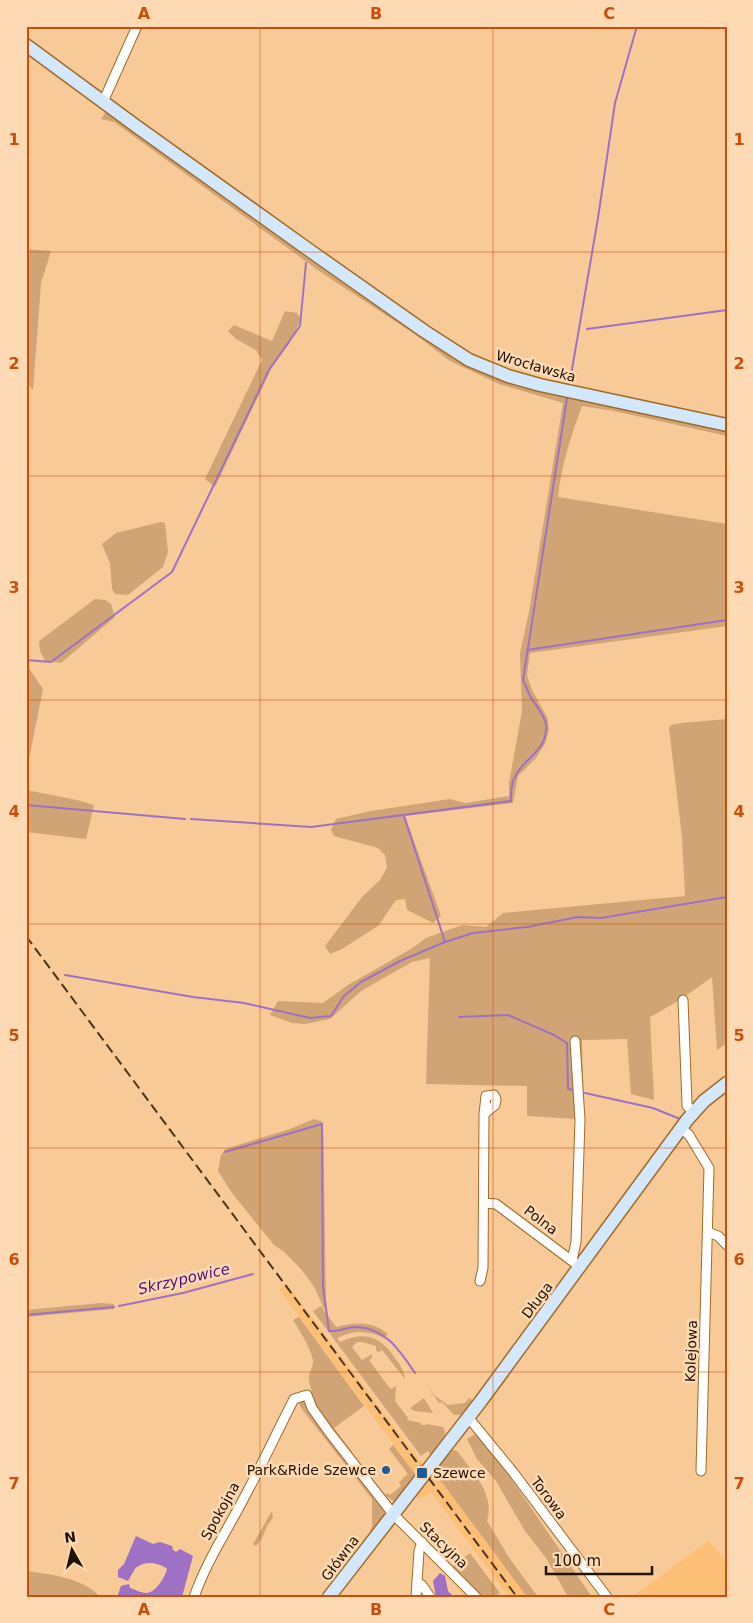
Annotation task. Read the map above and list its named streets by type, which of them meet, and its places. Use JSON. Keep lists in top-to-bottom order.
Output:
{
  "streets": {
    "main road": ["Wrocławska", "Długa", "Główna"],
    "street": [
      "Polna",
      "Kolejowa",
      "Torowa",
      "Spokojna",
      "Stacyjna"
    ]
  },
  "crossings": [
    ["Polna", "Długa"],
    ["Długa", "Kolejowa"],
    ["Długa", "Torowa"],
    ["Długa", "Stacyjna"],
    ["Długa", "Główna"],
    ["Spokojna", "Stacyjna"]
  ],
  "water": ["Skrzypowice"],
  "places": {
    "other": ["Park&Ride Szewce"],
    "transit": ["Szewce"]
  },
  "scale_bar": "100 m",
  "north": "top",
  "grid": {
    "columns": ["A", "B", "C"],
    "rows": [
      "1",
      "2",
      "3",
      "4",
      "5",
      "6",
      "7"
    ]
  }
}
